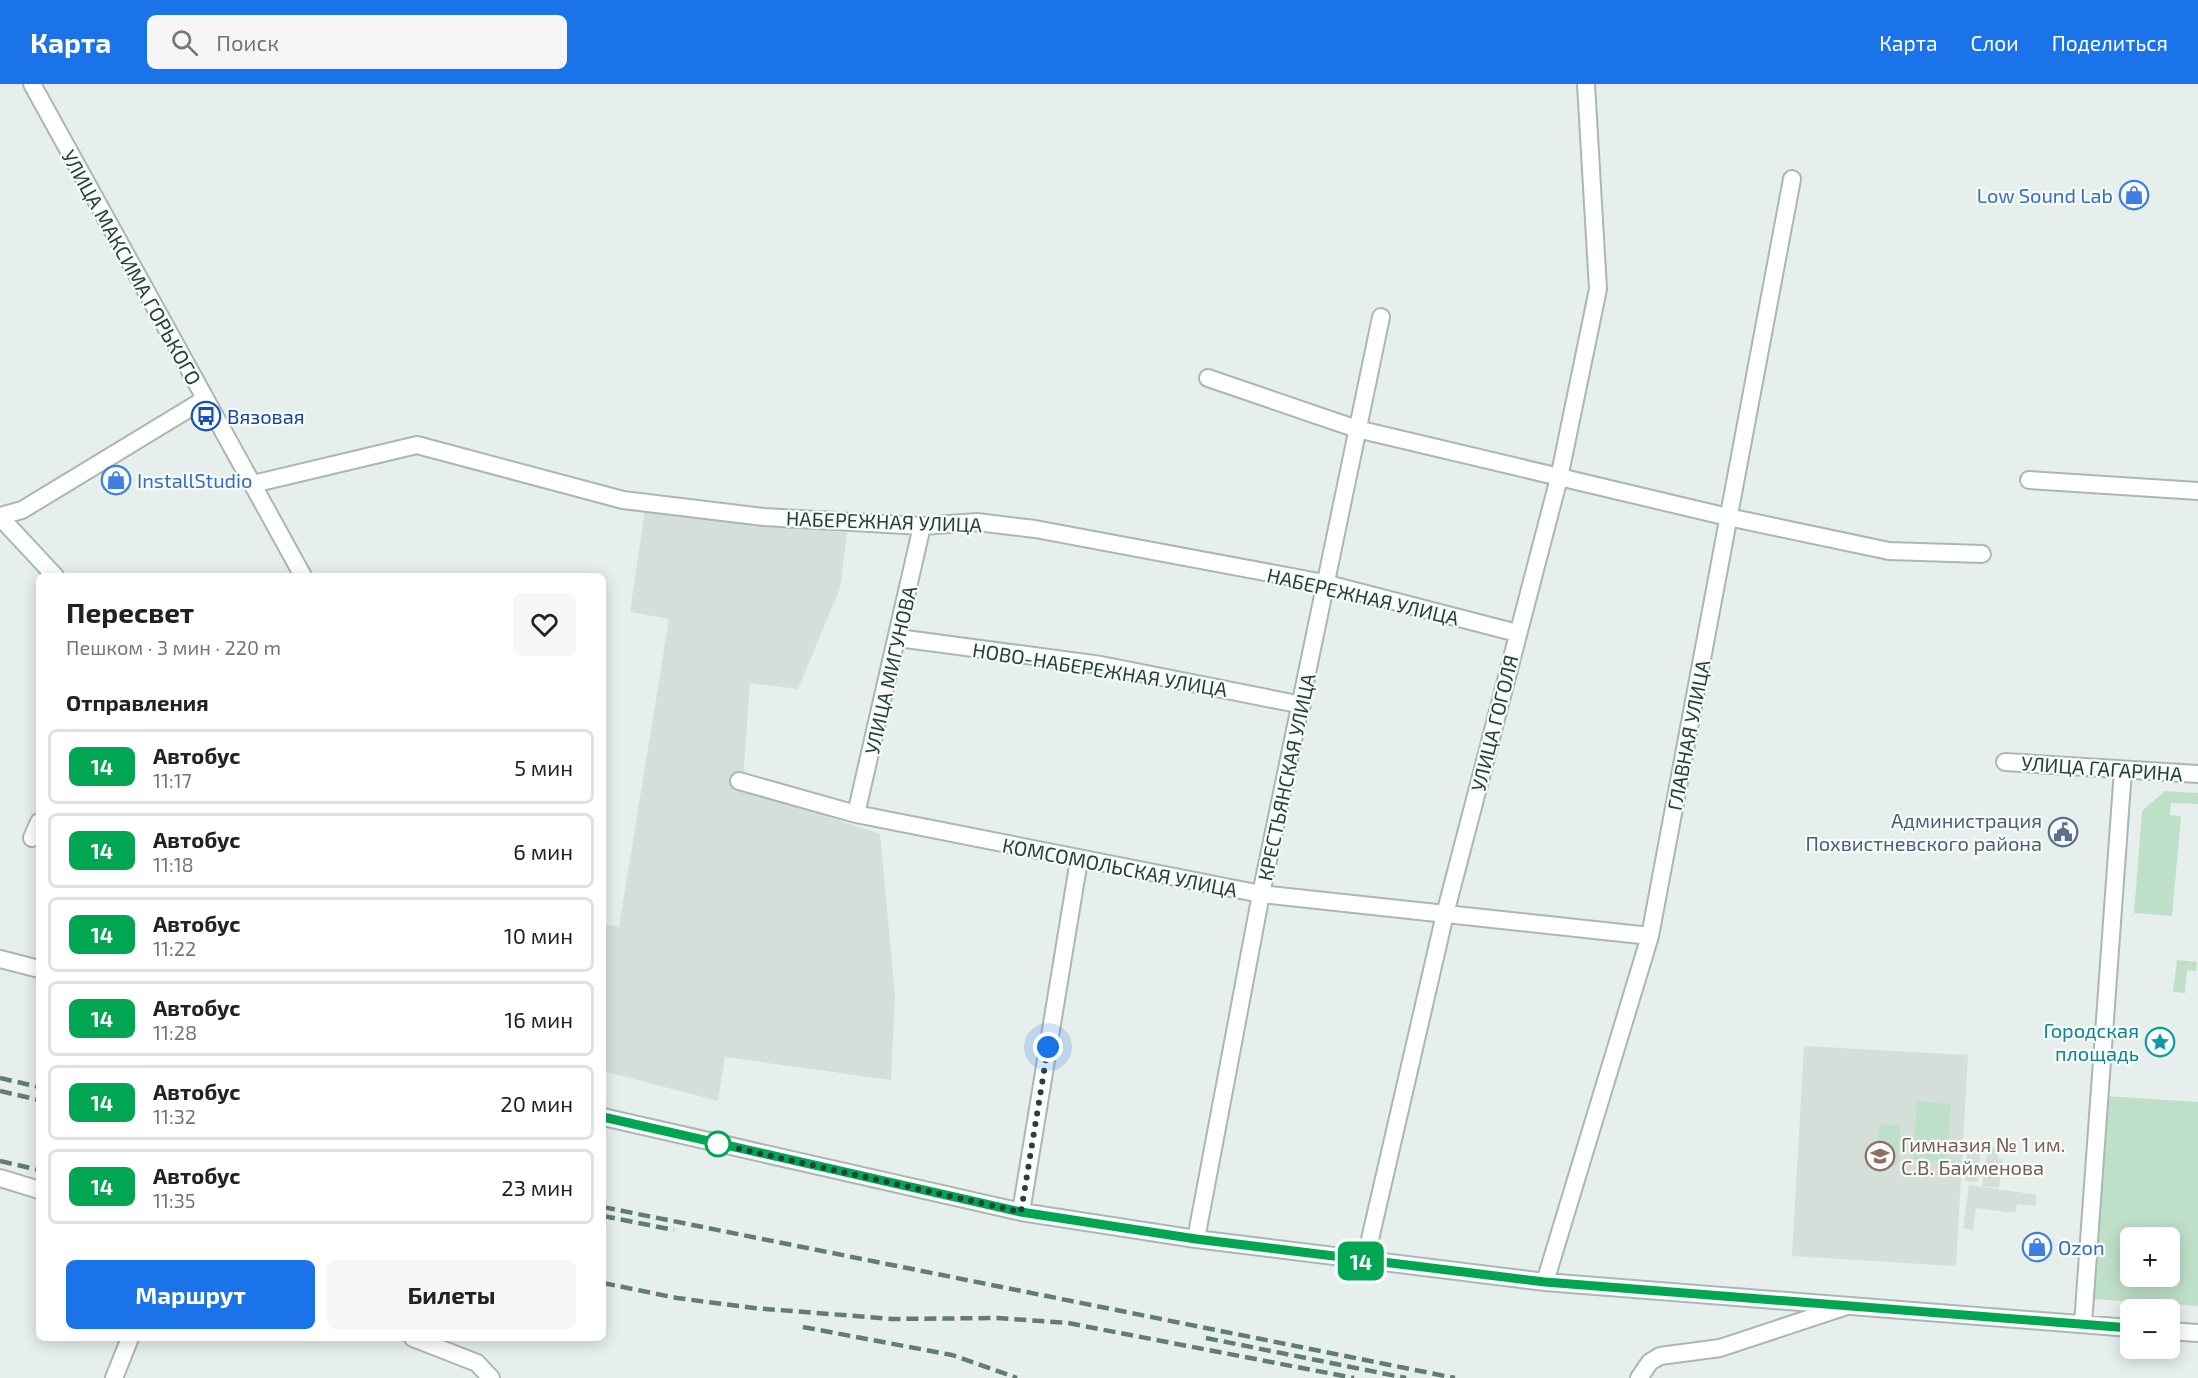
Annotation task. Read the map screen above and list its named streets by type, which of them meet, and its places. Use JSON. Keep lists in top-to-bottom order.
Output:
{
  "streets": {
    "street": [
      "УЛИЦА МАКСИМА ГОРЬКОГО",
      "НАБЕРЕЖНАЯ УЛИЦА",
      "НОВО-НАБЕРЕЖНАЯ УЛИЦА",
      "УЛИЦА МИГУНОВА",
      "УЛИЦА ГОГОЛЯ",
      "ГЛАВНАЯ УЛИЦА",
      "УЛИЦА ГАГАРИНА",
      "КРЕСТЬЯНСКАЯ УЛИЦА",
      "КОМСОМОЛЬСКАЯ УЛИЦА"
    ]
  },
  "crossings": [
    ["УЛИЦА МАКСИМА ГОРЬКОГО", "НАБЕРЕЖНАЯ УЛИЦА"],
    ["НАБЕРЕЖНАЯ УЛИЦА", "УЛИЦА МИГУНОВА"],
    ["НАБЕРЕЖНАЯ УЛИЦА", "УЛИЦА ГОГОЛЯ"],
    ["НАБЕРЕЖНАЯ УЛИЦА", "КРЕСТЬЯНСКАЯ УЛИЦА"],
    ["НОВО-НАБЕРЕЖНАЯ УЛИЦА", "УЛИЦА МИГУНОВА"],
    ["НОВО-НАБЕРЕЖНАЯ УЛИЦА", "КРЕСТЬЯНСКАЯ УЛИЦА"],
    ["УЛИЦА МИГУНОВА", "КОМСОМОЛЬСКАЯ УЛИЦА"],
    ["УЛИЦА ГОГОЛЯ", "КОМСОМОЛЬСКАЯ УЛИЦА"],
    ["ГЛАВНАЯ УЛИЦА", "КОМСОМОЛЬСКАЯ УЛИЦА"],
    ["КРЕСТЬЯНСКАЯ УЛИЦА", "КОМСОМОЛЬСКАЯ УЛИЦА"]
  ],
  "places": {
    "shop": ["Low Sound Lab", "InstallStudio", "Ozon"],
    "bus stop": ["Вязовая"],
    "public building": ["Администрация Похвистневского района"],
    "place": ["Городская площадь"],
    "school or university": ["Гимназия № 1 им. С.В. Байменова"]
  },
  "lines": ["bus line 14"],
  "page": {
    "header": "Карта",
    "search": "Поиск",
    "nav": ["Карта", "Слои", "Поделиться"],
    "on_map": "14",
    "heading": [
      ["Пересвет", "Пешком · 3 мин · 220 m"],
      "Отправления"
    ],
    "list": [
      {
        "mark": "14",
        "name": "Автобус",
        "note": "11:17",
        "value": "5 мин"
      },
      {
        "mark": "14",
        "name": "Автобус",
        "note": "11:18",
        "value": "6 мин"
      },
      {
        "mark": "14",
        "name": "Автобус",
        "note": "11:22",
        "value": "10 мин"
      },
      {
        "mark": "14",
        "name": "Автобус",
        "note": "11:28",
        "value": "16 мин"
      },
      {
        "mark": "14",
        "name": "Автобус",
        "note": "11:32",
        "value": "20 мин"
      },
      {
        "mark": "14",
        "name": "Автобус",
        "note": "11:35",
        "value": "23 мин"
      }
    ],
    "map_buttons": ["+", "−"],
    "buttons": ["Маршрут", "Билеты"]
  }
}
